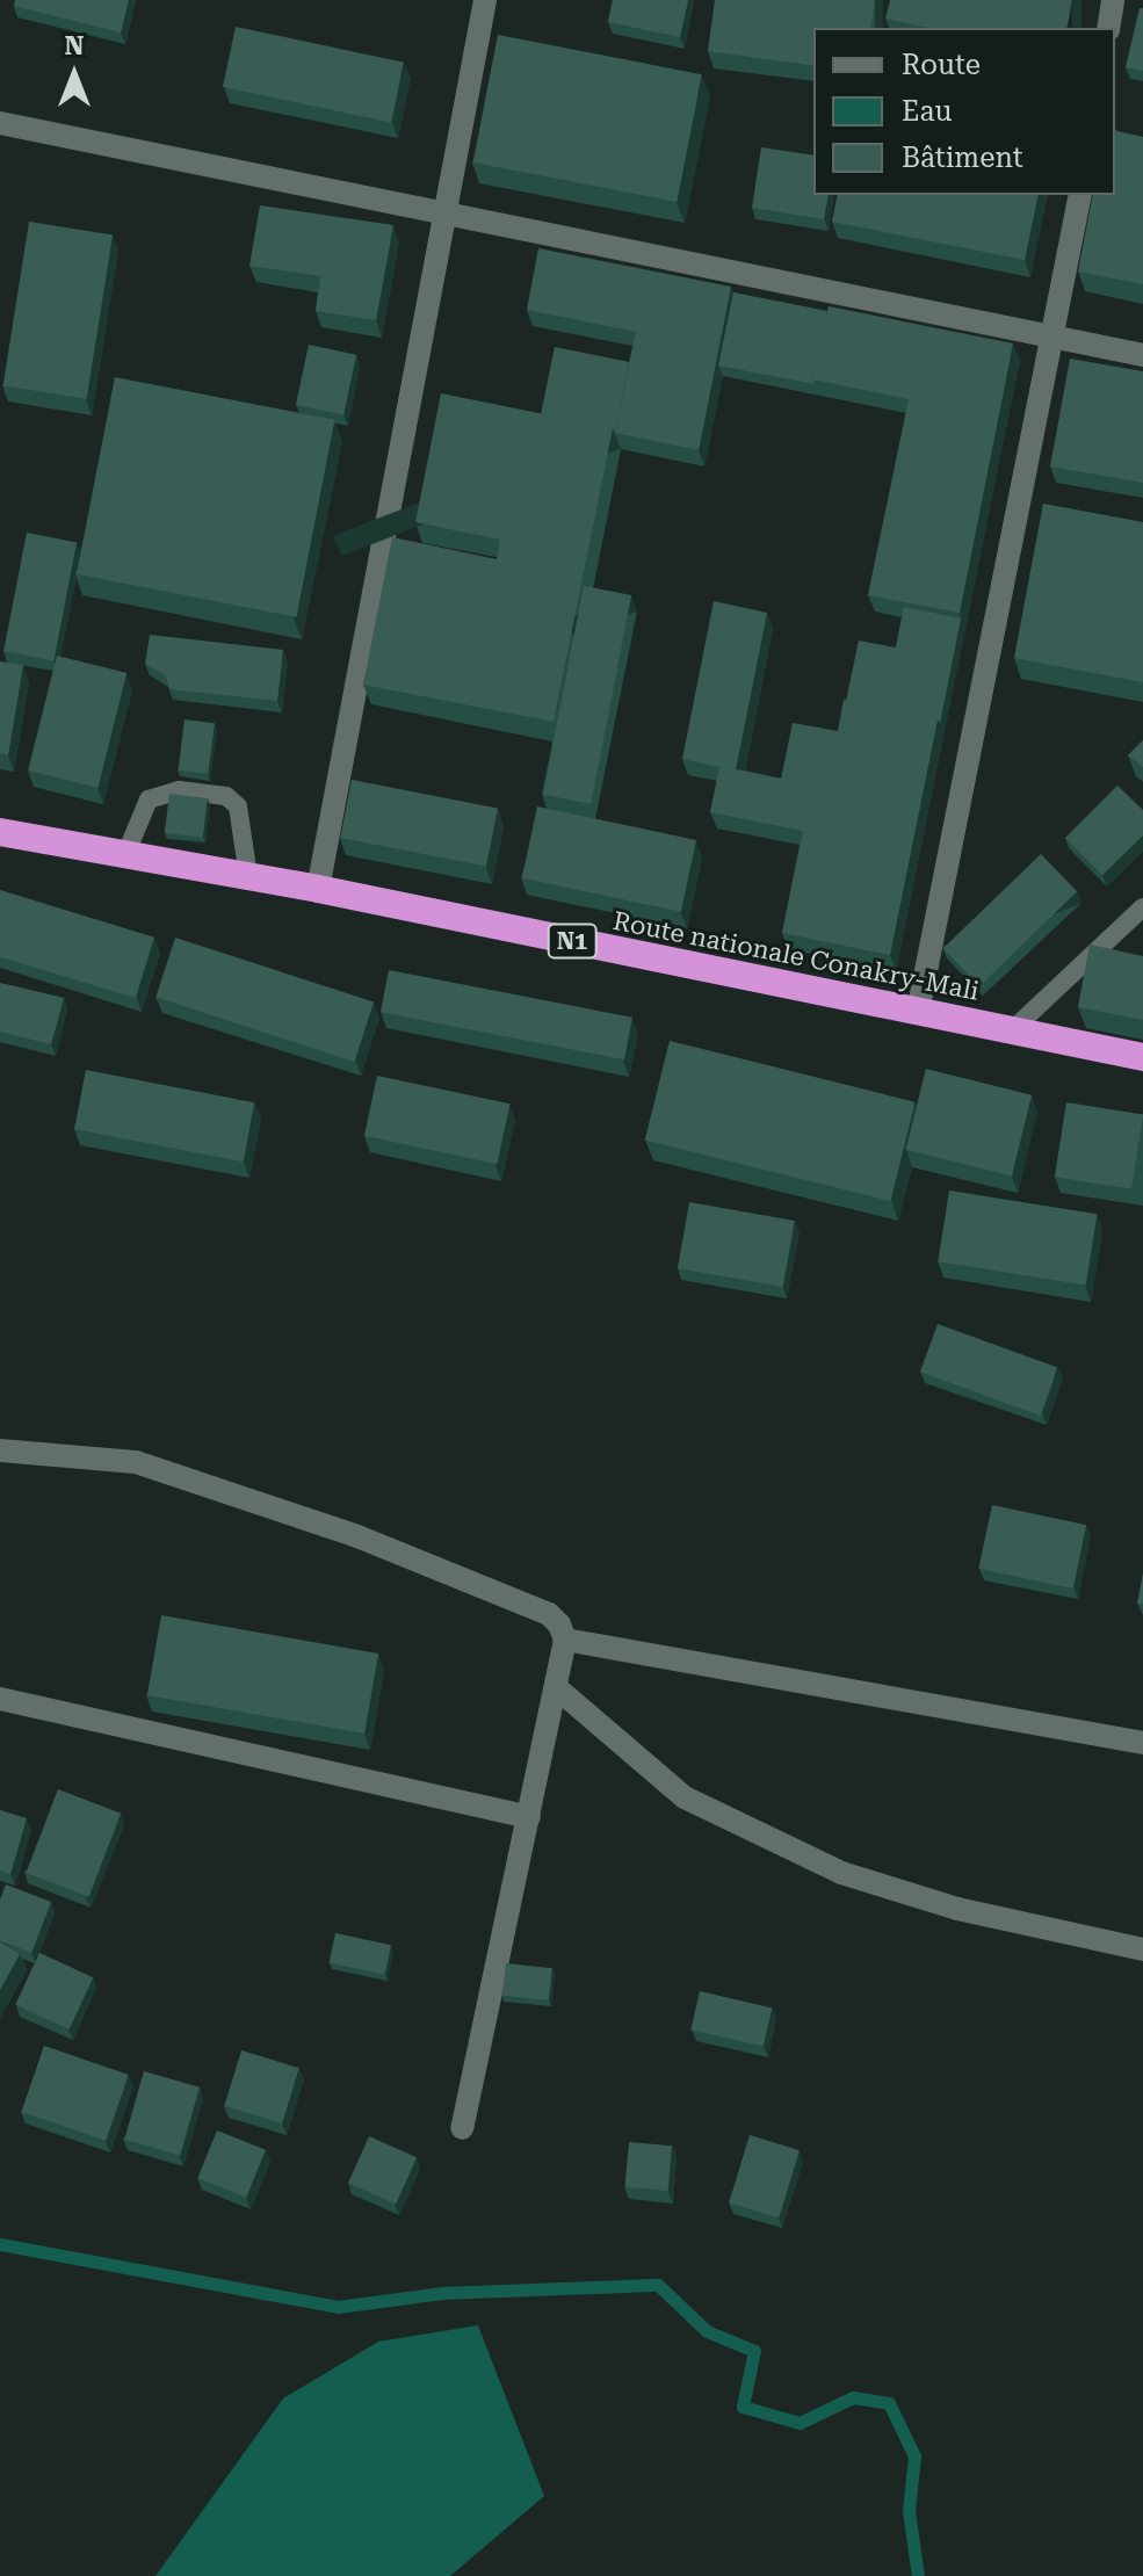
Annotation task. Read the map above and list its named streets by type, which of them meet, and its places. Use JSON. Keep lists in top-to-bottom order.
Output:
{
  "streets": {
    "highway": ["N1", "Route nationale Conakry-Mali"]
  },
  "legend": ["Route", "Eau", "Bâtiment"],
  "north": "top"
}
